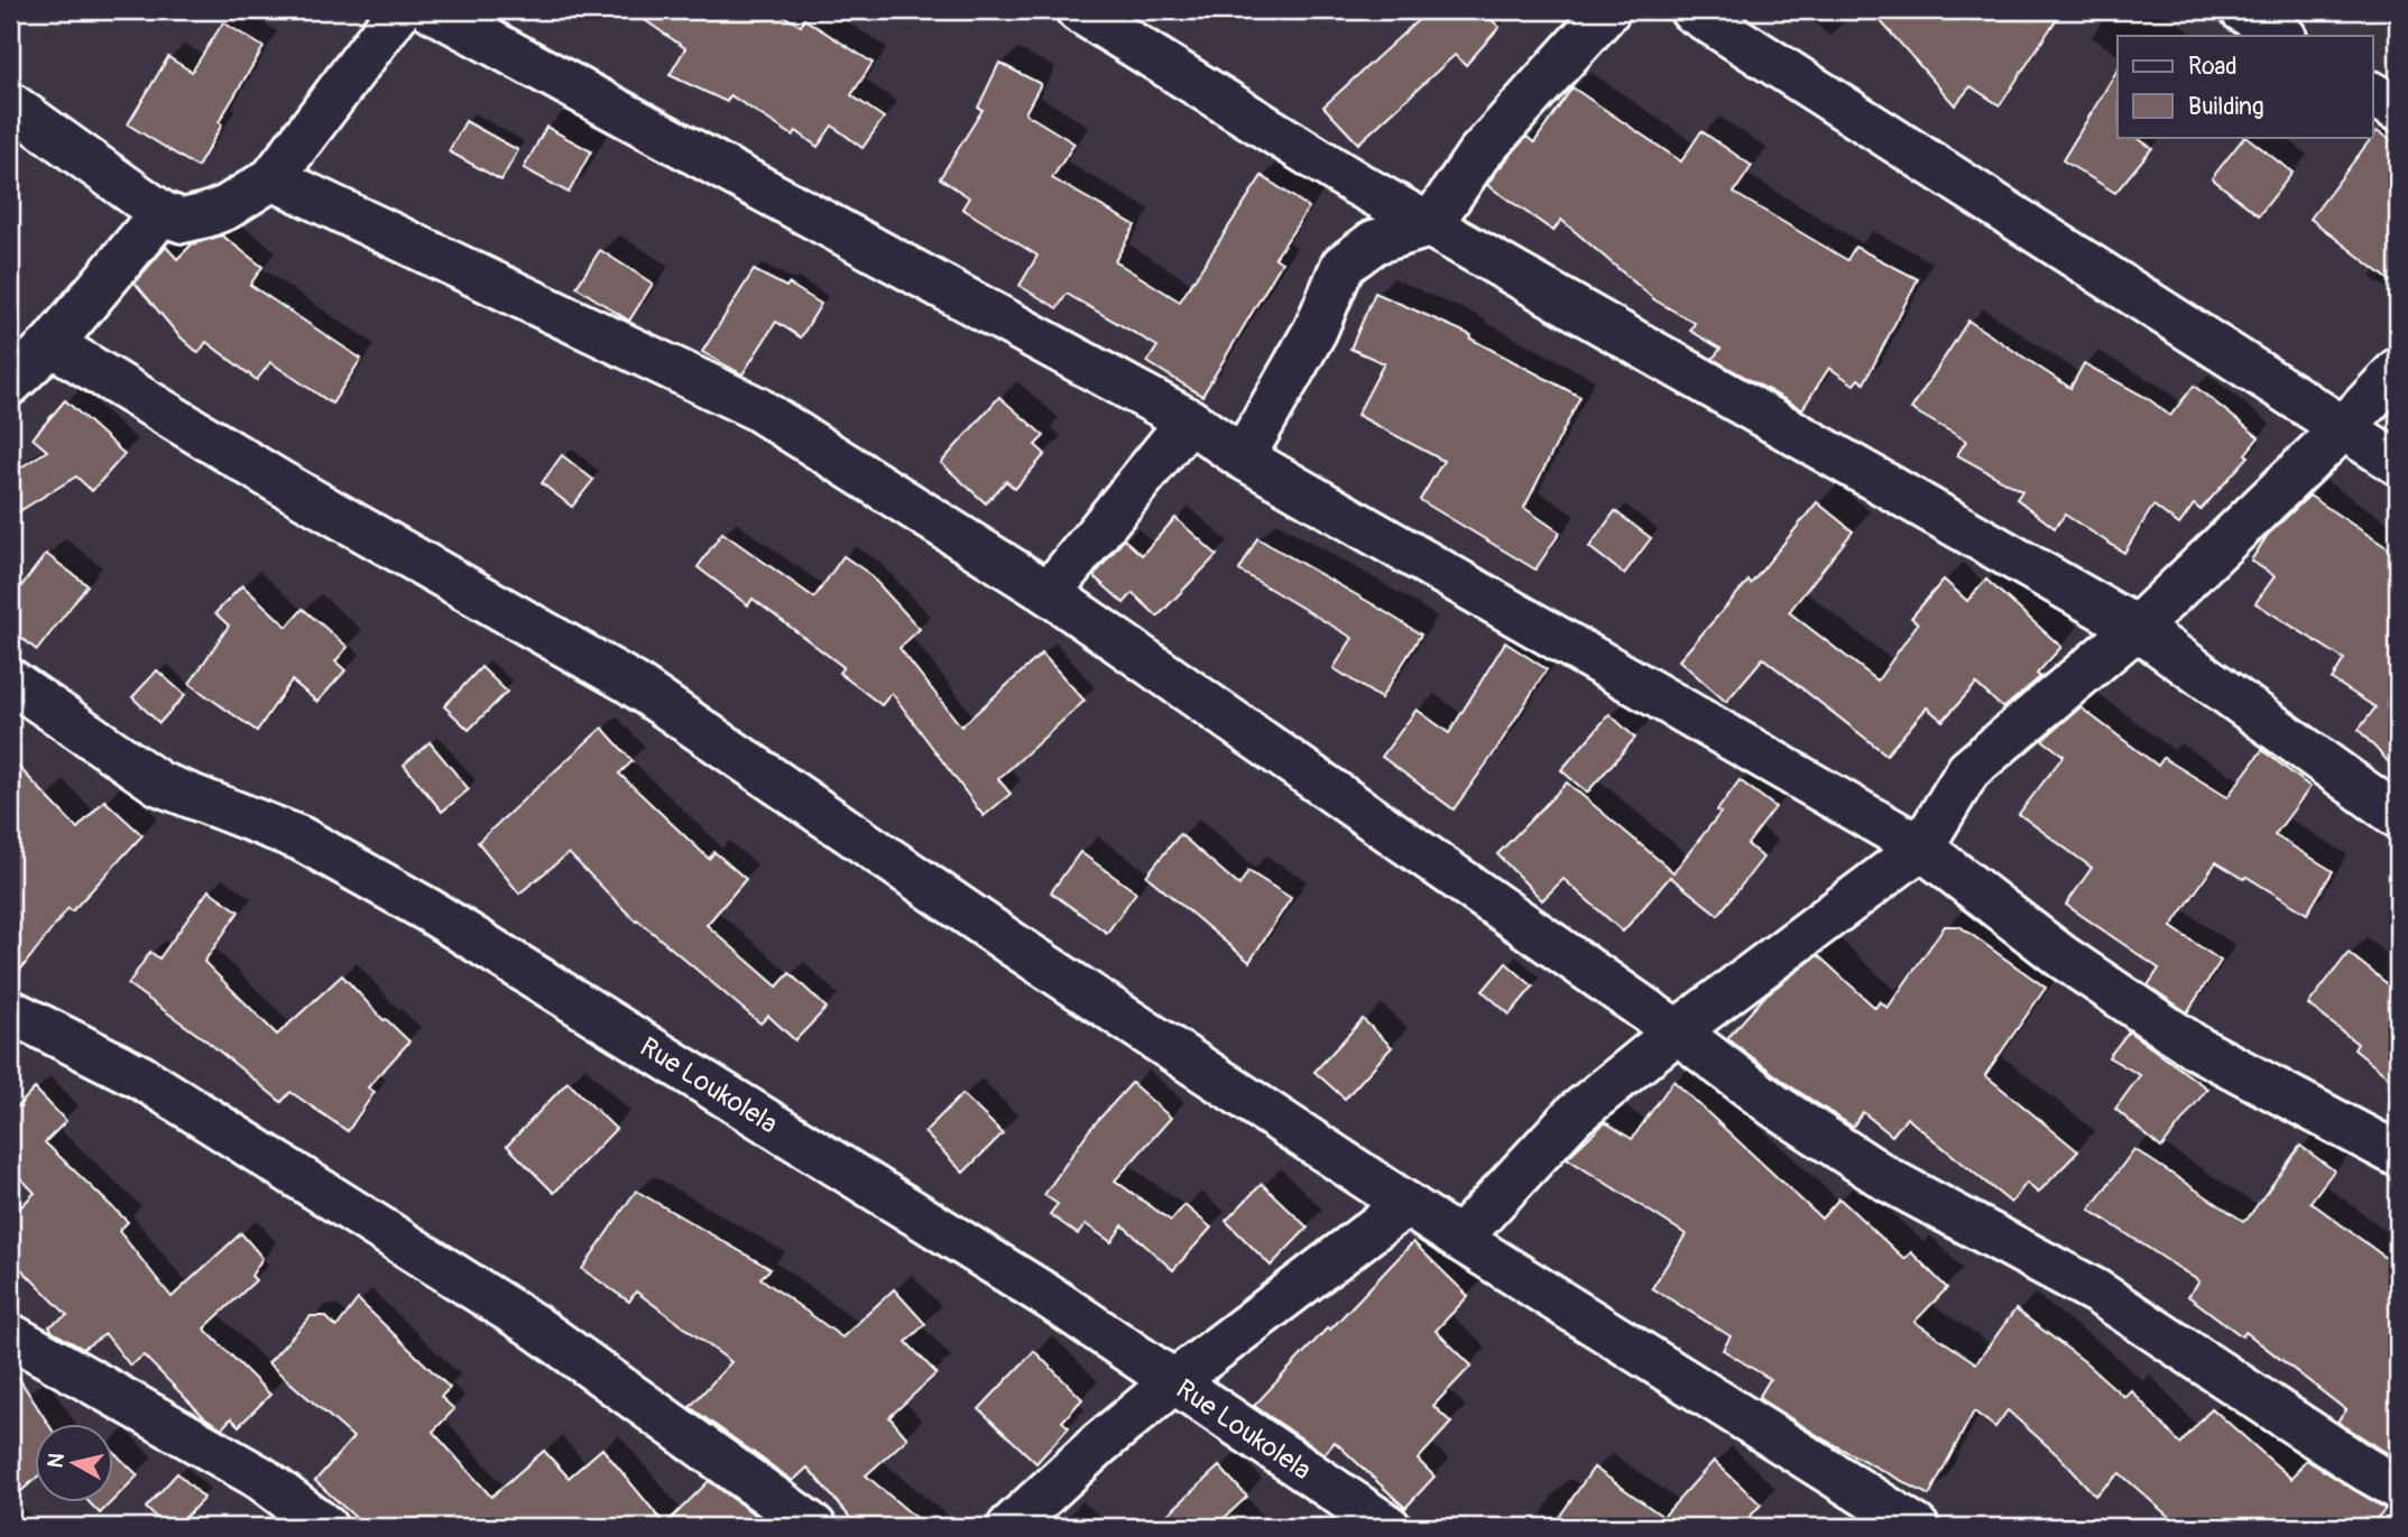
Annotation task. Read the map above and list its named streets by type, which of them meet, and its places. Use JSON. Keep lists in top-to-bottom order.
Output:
{
  "streets": {
    "street": ["Rue Loukolela"]
  },
  "legend": ["Road", "Building"],
  "north": "left"
}
